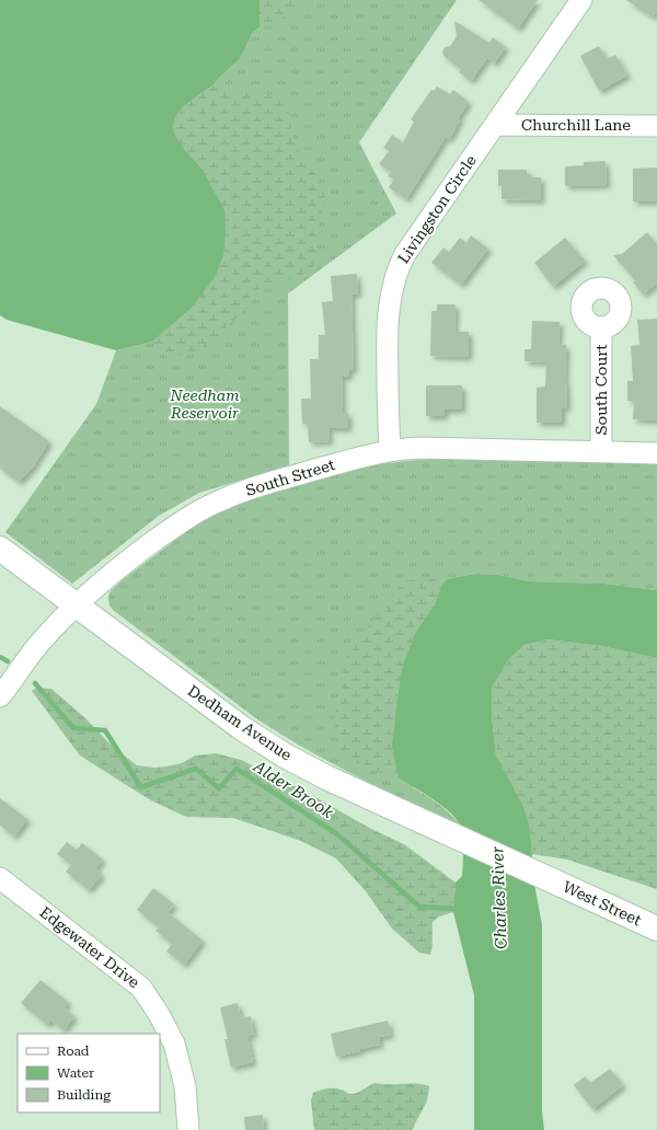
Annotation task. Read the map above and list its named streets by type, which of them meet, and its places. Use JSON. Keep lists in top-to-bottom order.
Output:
{
  "streets": {
    "main road": ["Dedham Avenue", "West Street"],
    "street": [
      "Churchill Lane",
      "Livingston Circle",
      "South Court",
      "South Street",
      "Edgewater Drive"
    ]
  },
  "crossings": [
    ["Churchill Lane", "Livingston Circle"],
    ["Livingston Circle", "South Street"],
    ["South Court", "South Street"],
    ["South Street", "Dedham Avenue"],
    ["Dedham Avenue", "West Street"]
  ],
  "water": ["Alder Brook", "Charles River"],
  "parks": ["Needham Reservoir"],
  "legend": ["Road", "Water", "Building"]
}
